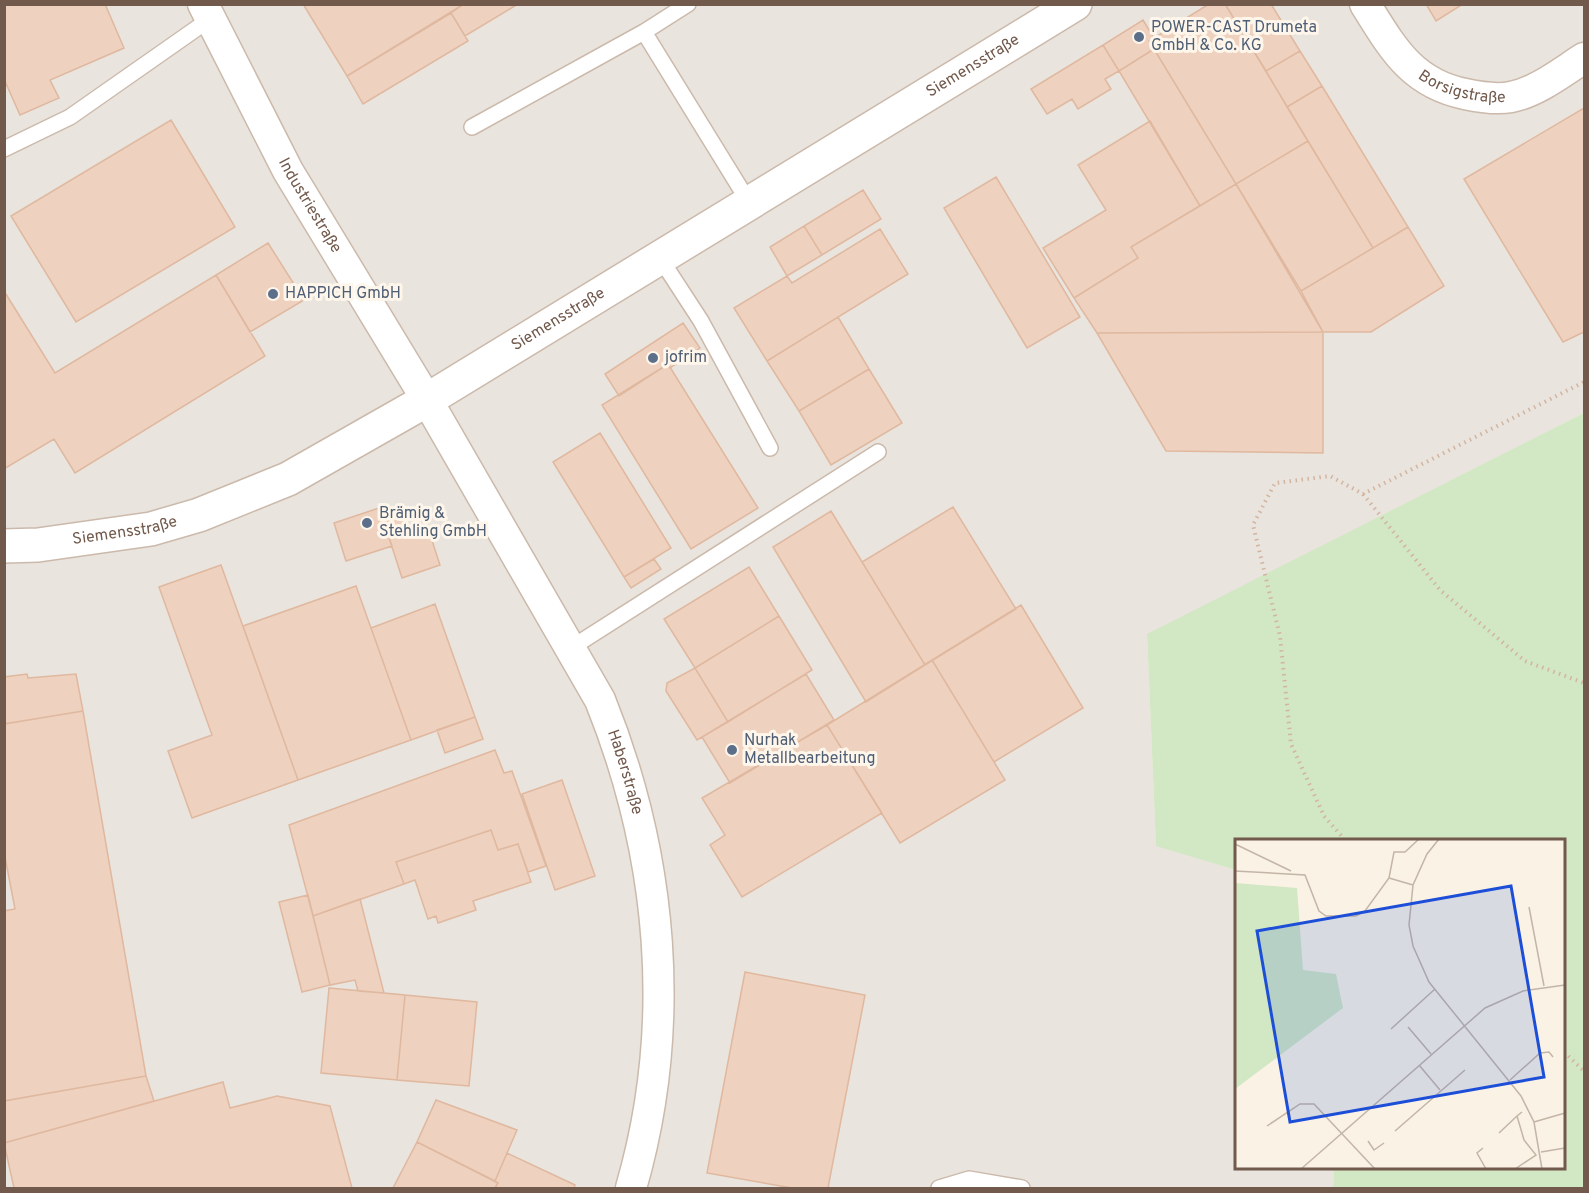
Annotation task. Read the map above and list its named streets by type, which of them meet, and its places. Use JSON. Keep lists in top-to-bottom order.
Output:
{
  "streets": {
    "street": [
      "Siemensstraße",
      "Borsigstraße",
      "Industriestraße",
      "Haberstraße"
    ]
  },
  "crossings": [
    ["Siemensstraße", "Industriestraße"],
    ["Siemensstraße", "Haberstraße"],
    ["Industriestraße", "Haberstraße"]
  ],
  "places": [
    "POWER-CAST Drumeta GmbH & Co. KG",
    "HAPPICH GmbH",
    "jofrim",
    "Brämig & Stehling GmbH",
    "Nurhak Metallbearbeitung"
  ]
}
